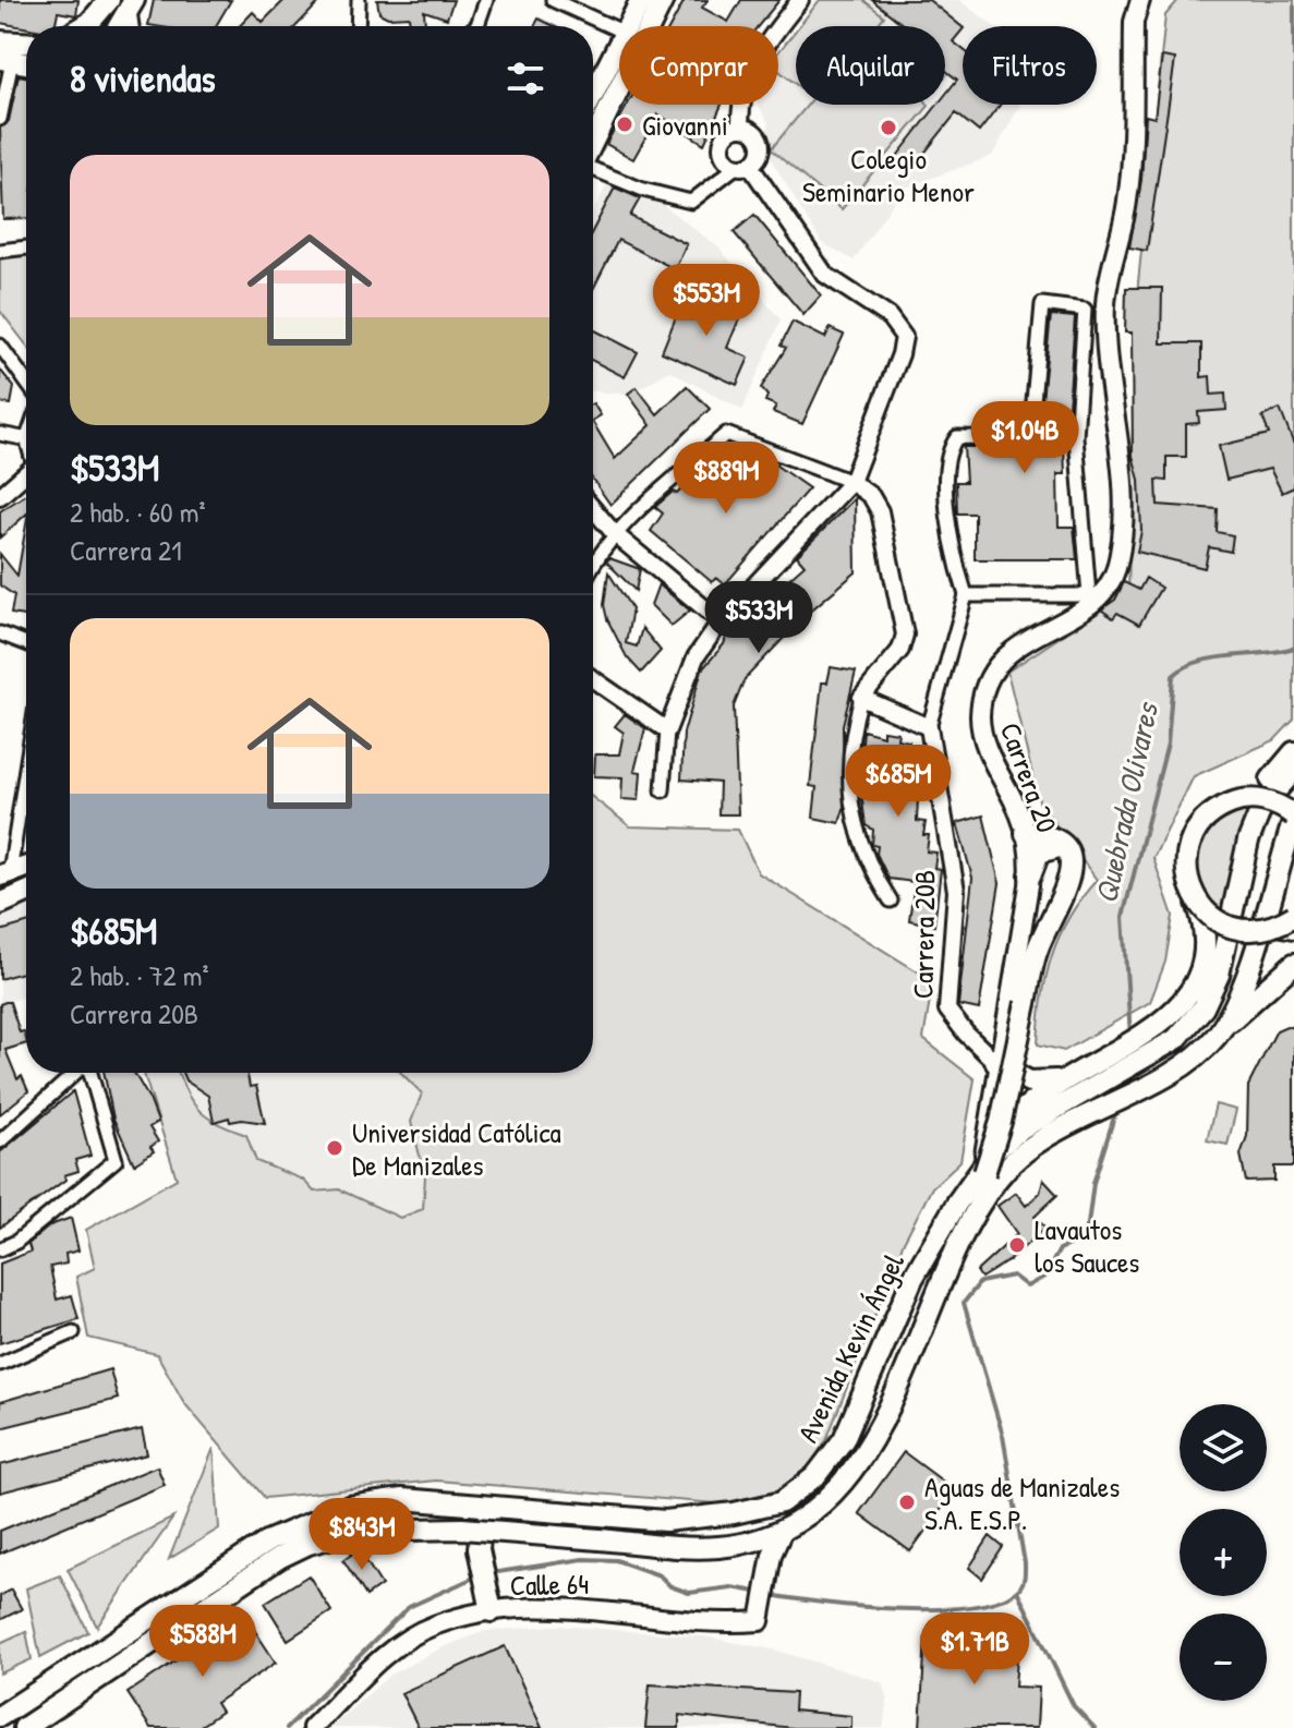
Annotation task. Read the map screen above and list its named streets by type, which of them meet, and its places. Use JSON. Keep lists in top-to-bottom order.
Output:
{
  "streets": {
    "main road": ["Carrera 20", "Avenida Kevin Ángel", "Calle 64"],
    "street": ["Carrera 20B"]
  },
  "crossings": [
    ["Carrera 20", "Carrera 20B"],
    ["Carrera 20", "Avenida Kevin Ángel"],
    ["Avenida Kevin Ángel", "Calle 64"]
  ],
  "water": ["Quebrada Olivares"],
  "places": [
    "Giovanni",
    "Colegio Seminario Menor",
    "Universidad Católica De Manizales",
    "Lavautos los Sauces",
    "Aguas de Manizales S.A. E.S.P."
  ],
  "page": {
    "chip": ["Comprar", "Alquilar", "Filtros"],
    "heading": "8 viviendas",
    "list": [
      {
        "name": "$533M",
        "note": "2 hab. · 60 m² · Carrera 21"
      },
      {
        "name": "$685M",
        "note": "2 hab. · 72 m² · Carrera 20B"
      }
    ],
    "price": [
      "$553M",
      "$1.04B",
      "$889M",
      "$533M",
      "$685M",
      "$843M",
      "$588M",
      "$1.71B"
    ],
    "map_buttons": ["+", "−"]
  }
}
